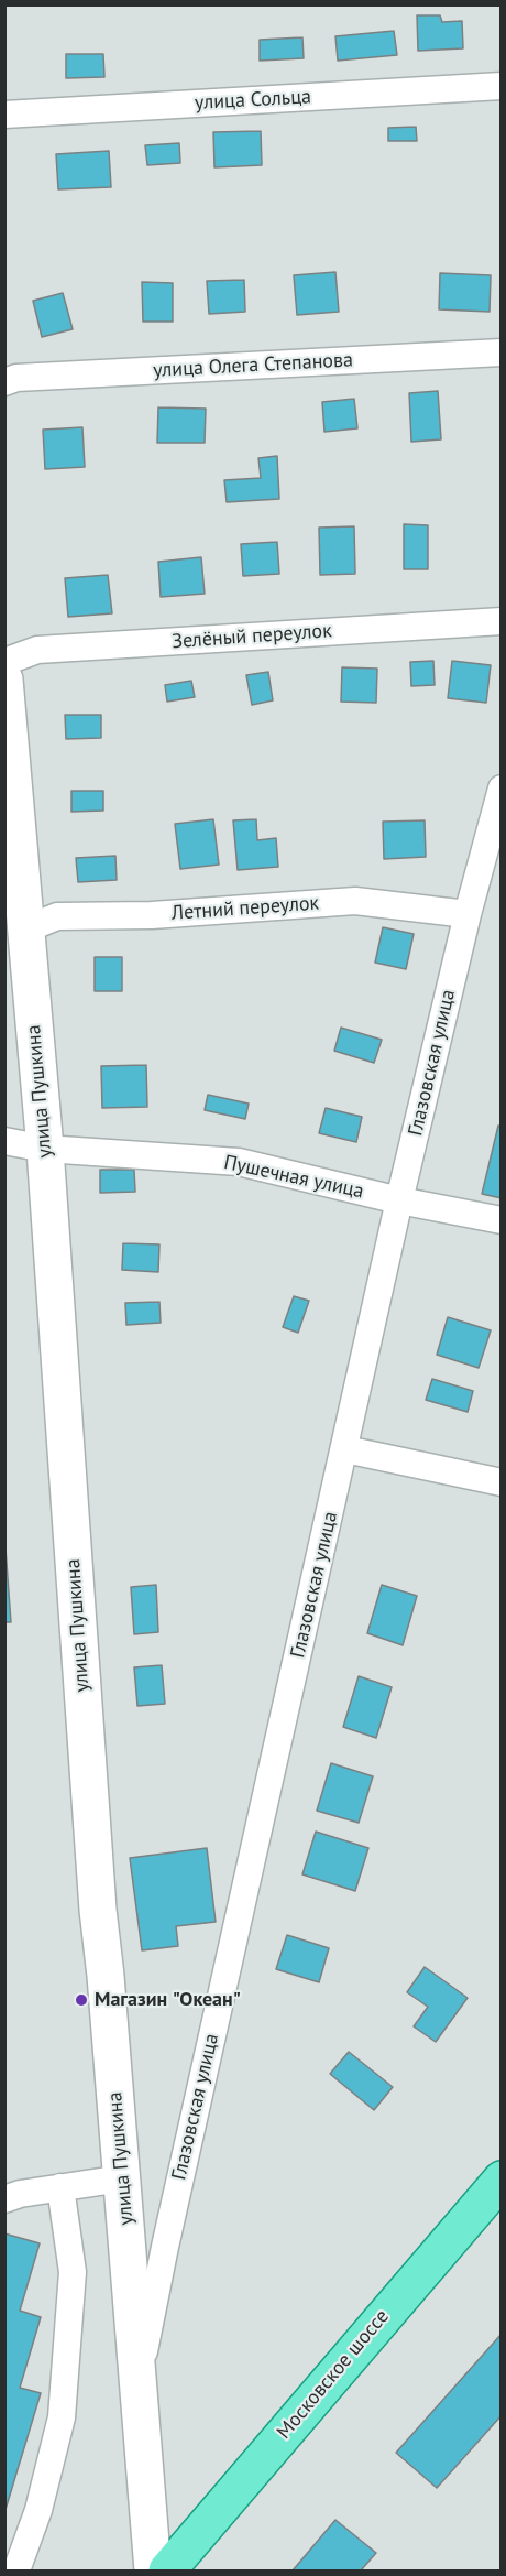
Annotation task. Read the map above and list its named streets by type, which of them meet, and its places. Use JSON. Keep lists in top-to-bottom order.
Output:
{
  "streets": {
    "main road": ["Московское шоссе"],
    "street": [
      "улица Сольца",
      "улица Олега Степанова",
      "Зелёный переулок",
      "Летний переулок",
      "Глазовская улица",
      "улица Пушкина",
      "Пушечная улица"
    ]
  },
  "crossings": [
    ["Летний переулок", "Глазовская улица"],
    ["Летний переулок", "улица Пушкина"],
    ["Глазовская улица", "улица Пушкина"],
    ["Глазовская улица", "Пушечная улица"],
    ["улица Пушкина", "Пушечная улица"]
  ],
  "places": ["Магазин \"Океан\""]
}
